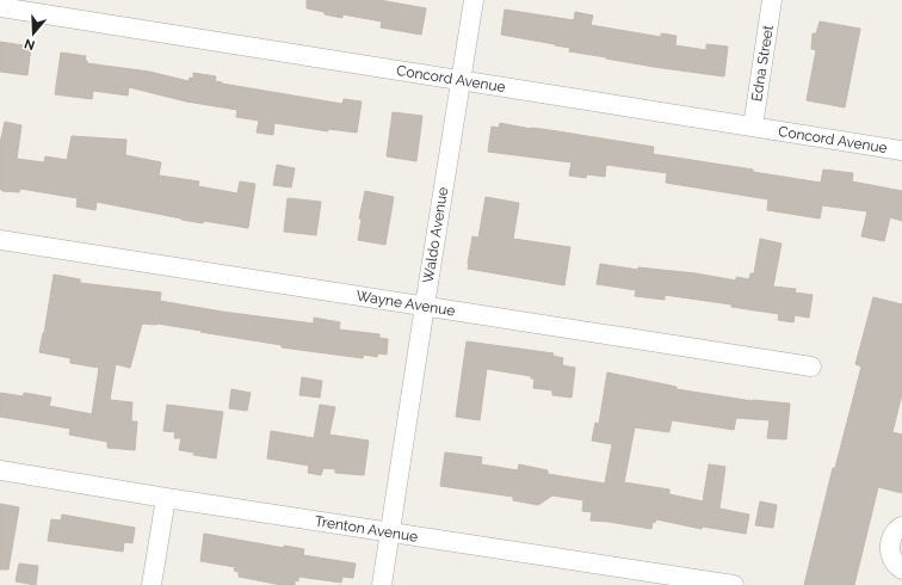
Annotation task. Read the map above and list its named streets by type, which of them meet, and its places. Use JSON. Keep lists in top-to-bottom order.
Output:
{
  "streets": {
    "street": [
      "Edna Street",
      "Concord Avenue",
      "Waldo Avenue",
      "Wayne Avenue",
      "Trenton Avenue"
    ]
  },
  "crossings": [
    ["Edna Street", "Concord Avenue"],
    ["Concord Avenue", "Waldo Avenue"],
    ["Waldo Avenue", "Wayne Avenue"],
    ["Waldo Avenue", "Trenton Avenue"]
  ],
  "north": "bottom"
}
